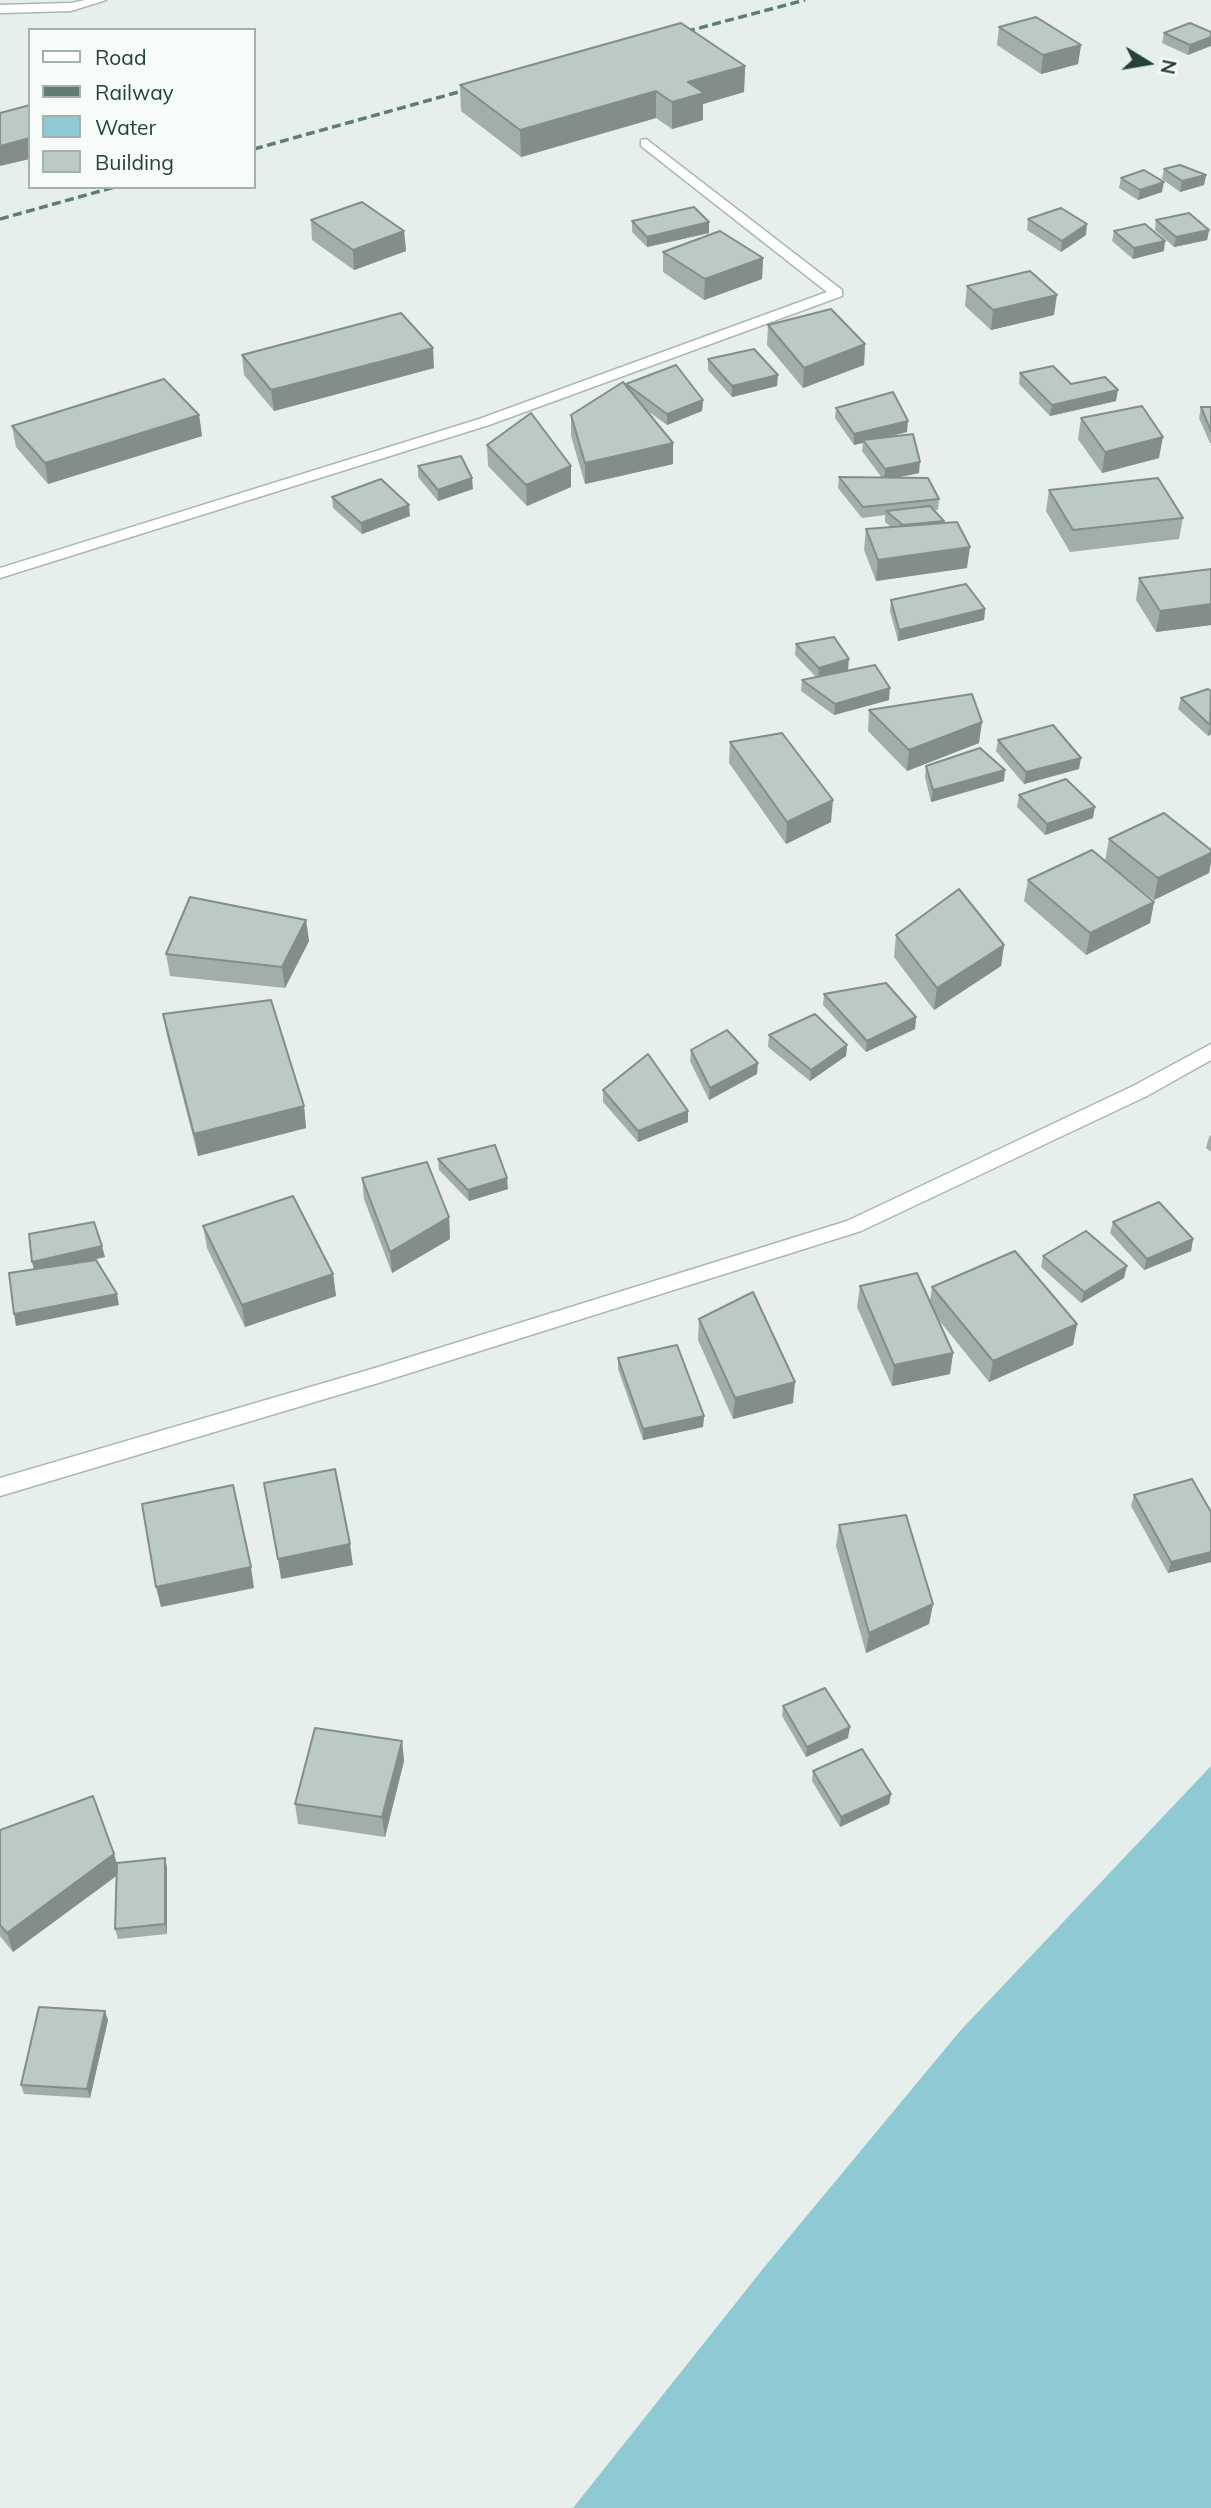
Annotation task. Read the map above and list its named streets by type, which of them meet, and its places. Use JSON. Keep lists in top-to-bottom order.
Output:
{
  "legend": [
    "Road",
    "Railway",
    "Water",
    "Building"
  ],
  "north": "right"
}
